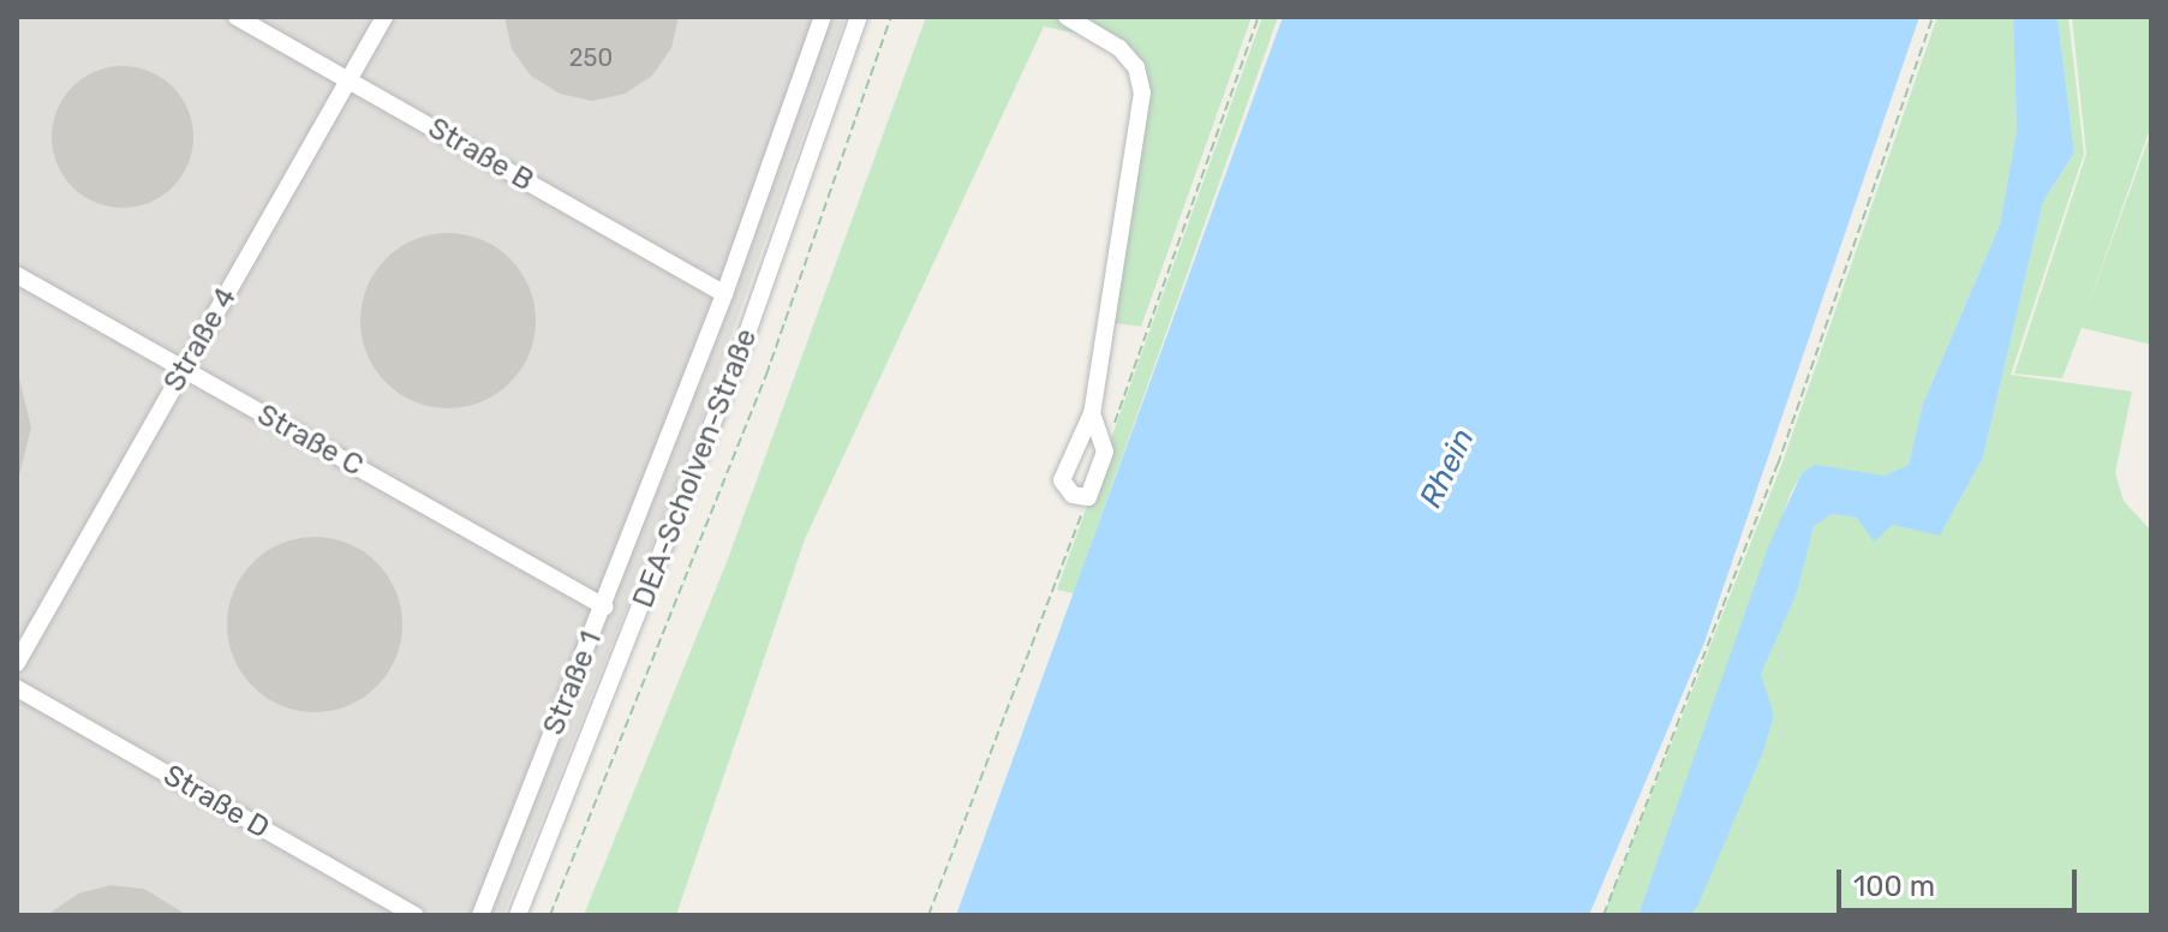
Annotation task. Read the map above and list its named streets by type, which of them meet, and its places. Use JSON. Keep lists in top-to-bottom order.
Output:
{
  "streets": {
    "street": [
      "Straße B",
      "Straße 4",
      "Straße C",
      "DEA-Scholven-Straße",
      "Straße 1",
      "Straße D"
    ]
  },
  "crossings": [
    ["Straße B", "Straße 4"],
    ["Straße B", "Straße 1"],
    ["Straße 4", "Straße C"],
    ["Straße C", "Straße 1"]
  ],
  "water": ["Rhein"],
  "house_numbers": ["250"],
  "scale_bar": "100 m"
}
